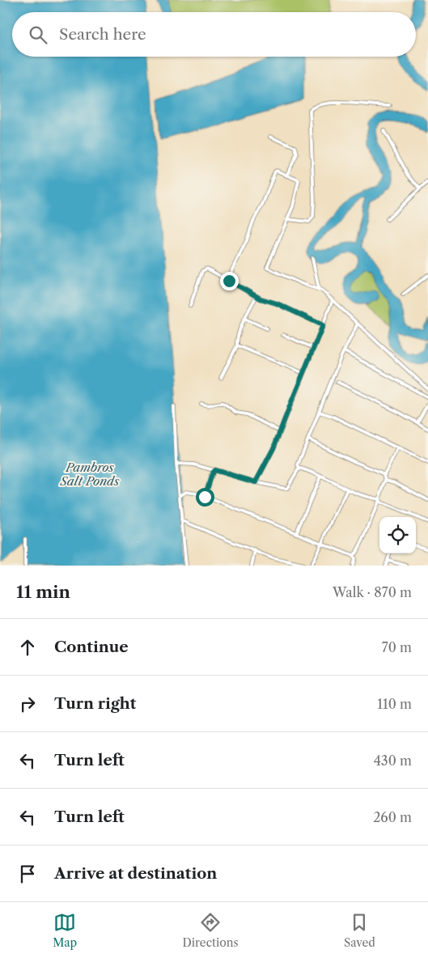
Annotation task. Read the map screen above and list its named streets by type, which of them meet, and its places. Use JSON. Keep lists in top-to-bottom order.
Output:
{
  "water": ["Pambros Salt Ponds"],
  "page": {
    "search": "Search here",
    "heading": ["11 min", "Walk · 870 m"],
    "list": [
      ["Continue", "70 m"],
      ["Turn right", "110 m"],
      ["Turn left", "430 m"],
      ["Turn left", "260 m"],
      "Arrive at destination"
    ],
    "nav": ["Map", "Directions", "Saved"]
  }
}
